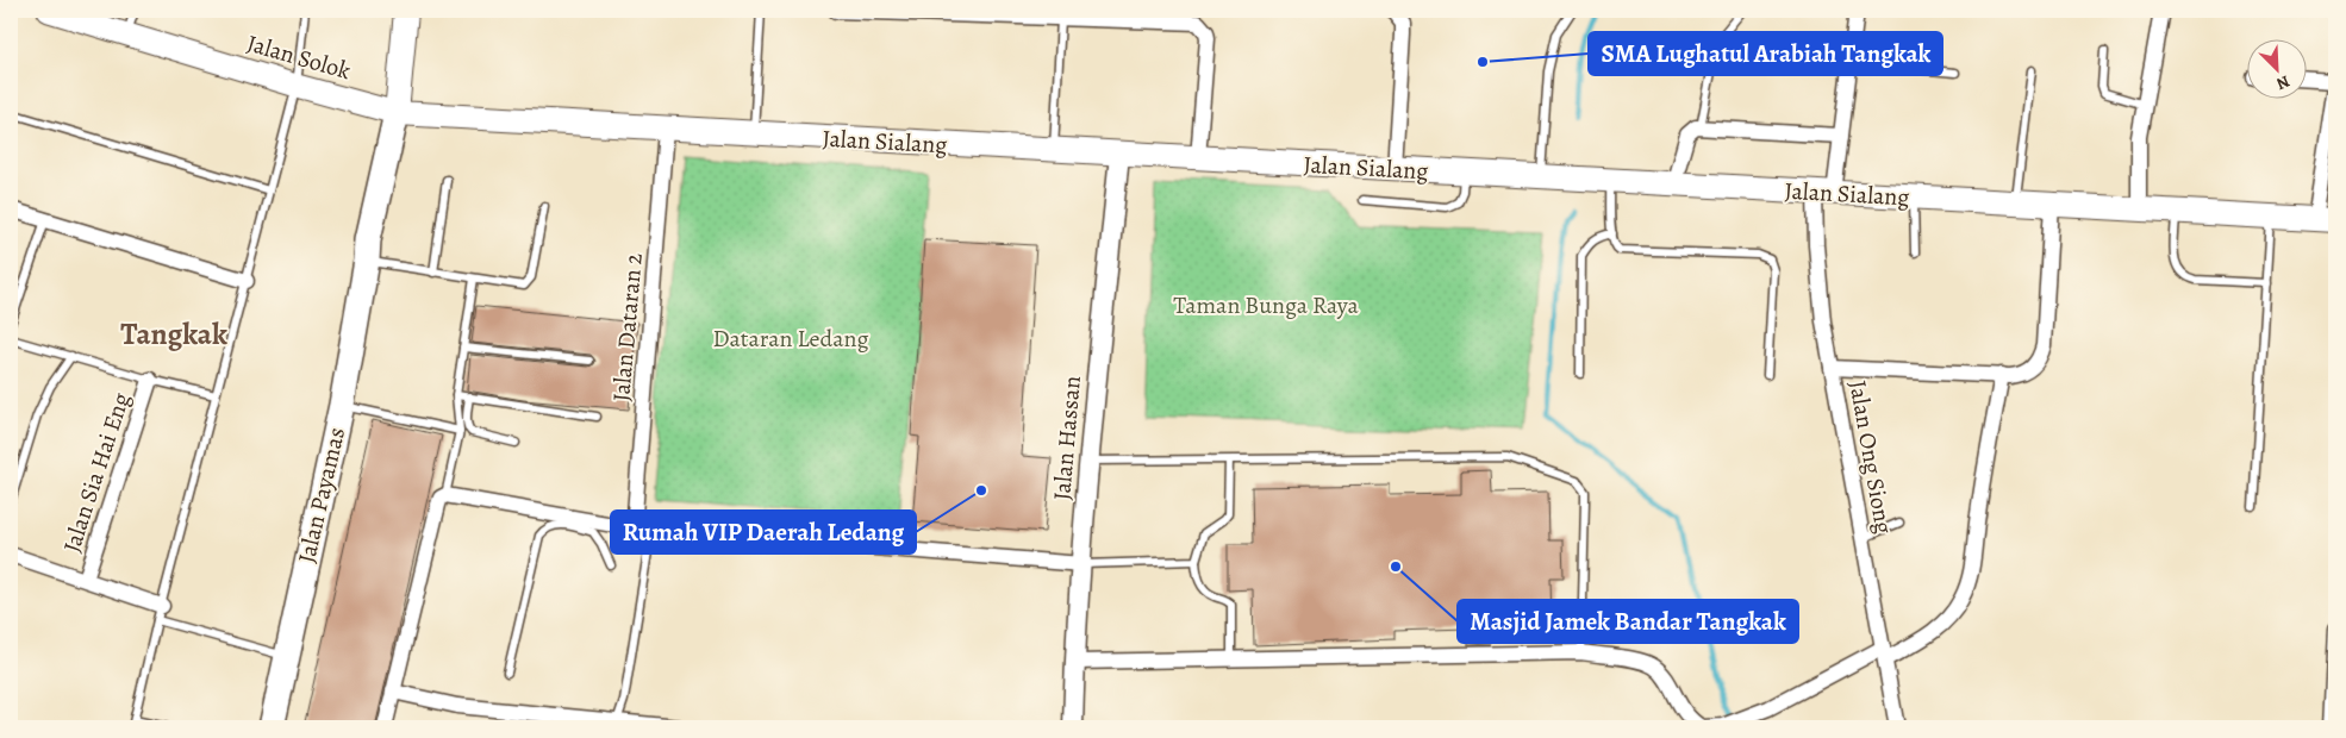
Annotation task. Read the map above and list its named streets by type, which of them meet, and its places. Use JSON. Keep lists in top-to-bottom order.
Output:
{
  "streets": {
    "highway": ["Jalan Payamas"],
    "main road": ["Jalan Solok", "Jalan Sialang"],
    "street": [
      "Jalan Dataran 2",
      "Jalan Hassan",
      "Jalan Ong Siong",
      "Jalan Sia Hai Eng"
    ]
  },
  "crossings": [
    ["Jalan Solok", "Jalan Sialang"],
    ["Jalan Solok", "Jalan Payamas"],
    ["Jalan Sialang", "Jalan Dataran 2"],
    ["Jalan Sialang", "Jalan Hassan"],
    ["Jalan Sialang", "Jalan Ong Siong"],
    ["Jalan Sialang", "Jalan Payamas"]
  ],
  "districts": ["Tangkak"],
  "parks": ["Taman Bunga Raya", "Dataran Ledang"],
  "places": ["SMA Lughatul Arabiah Tangkak", "Rumah VIP Daerah Ledang", "Masjid Jamek Bandar Tangkak"],
  "north": "bottom right"
}
